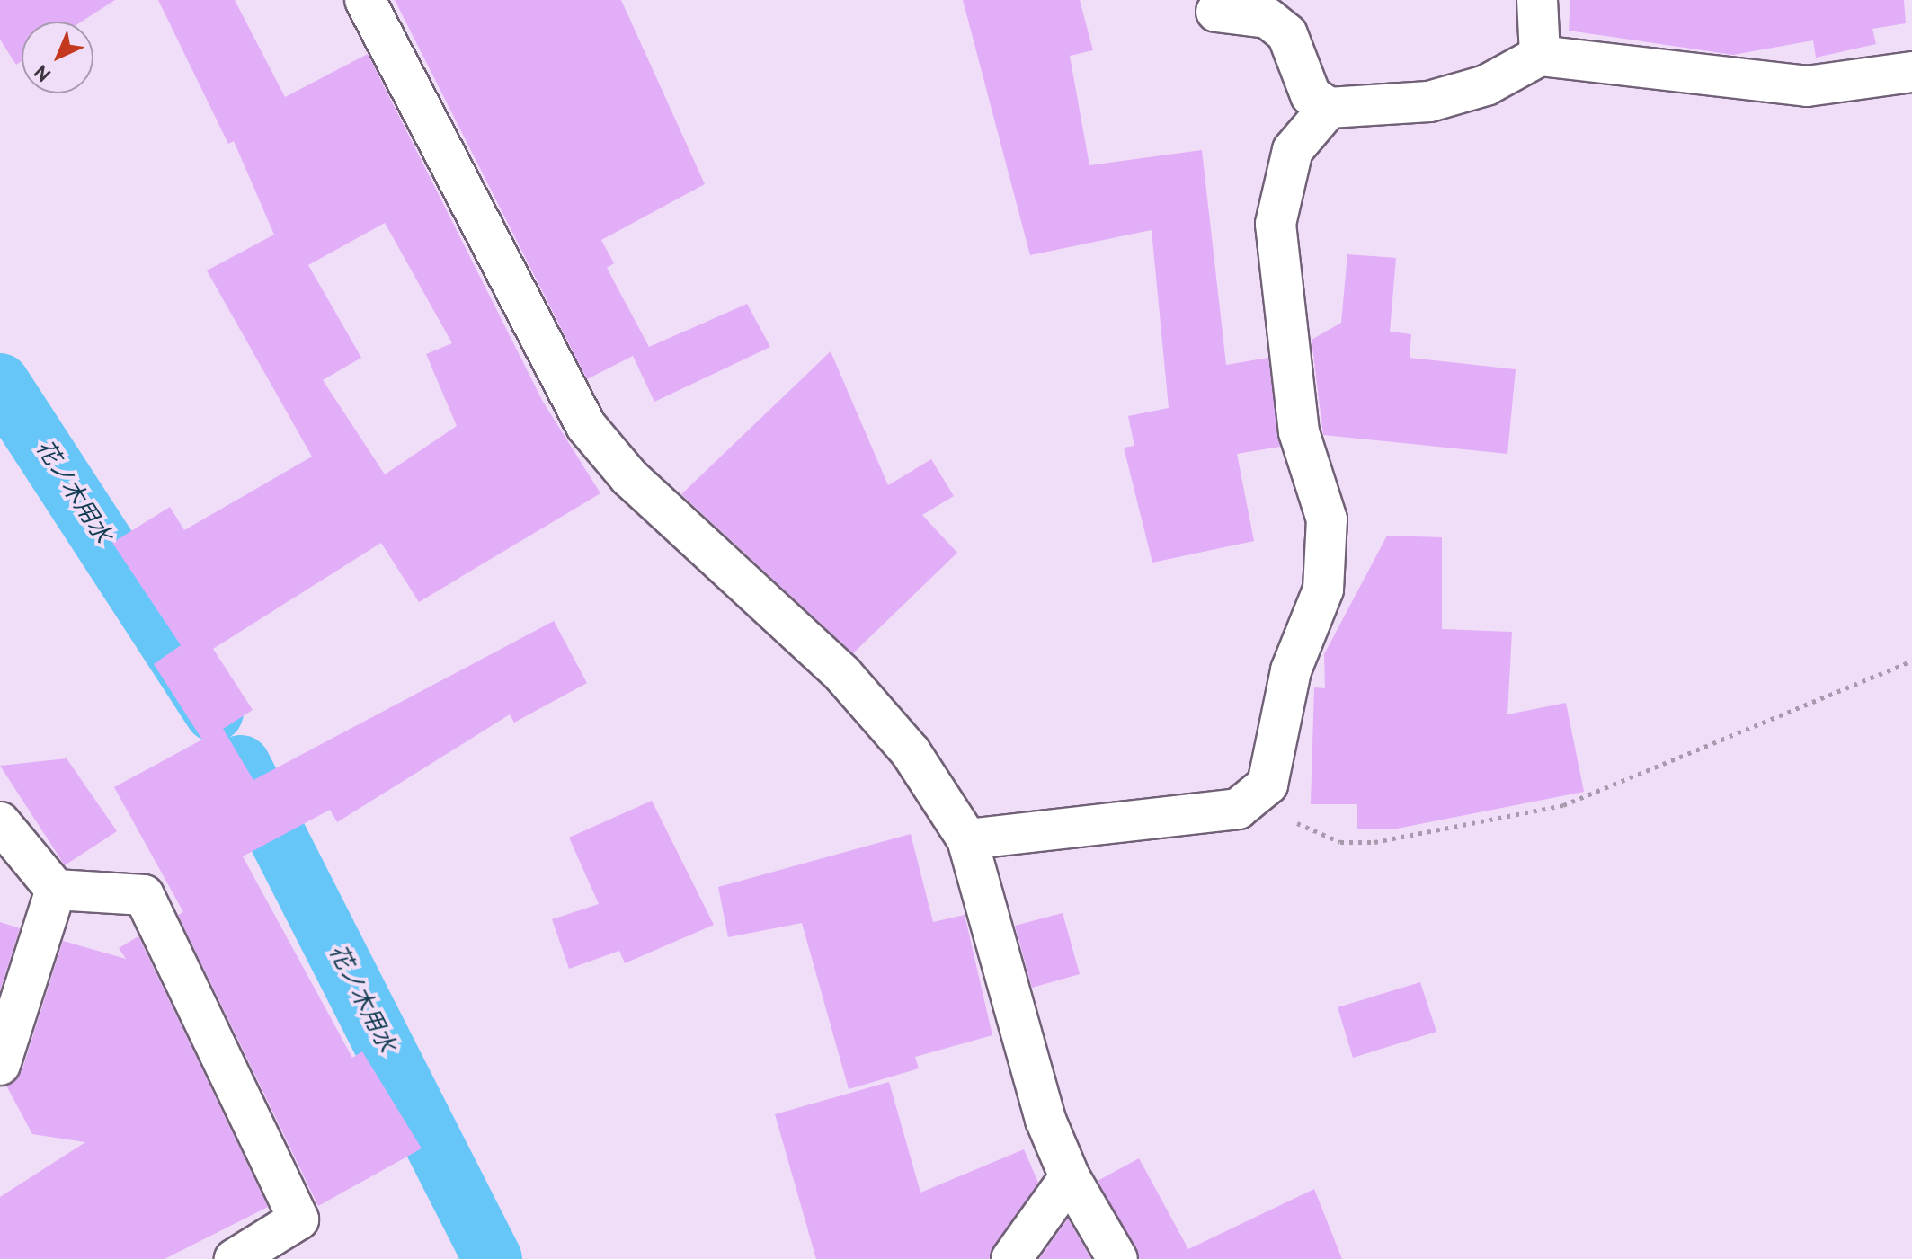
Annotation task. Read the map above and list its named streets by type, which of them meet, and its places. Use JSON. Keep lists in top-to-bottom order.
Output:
{
  "water": ["花ノ木用水"],
  "north": "bottom left"
}
